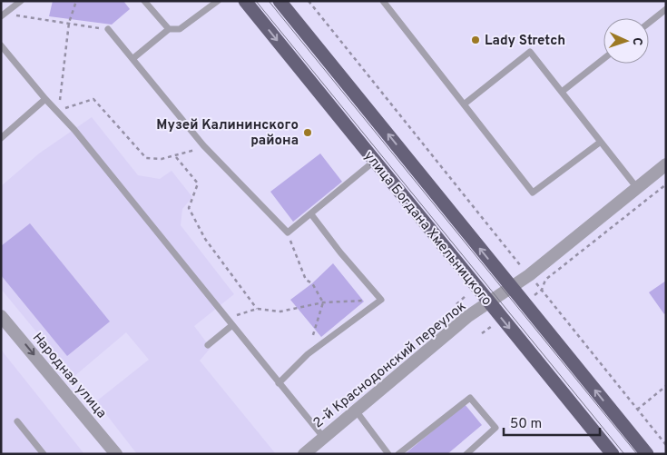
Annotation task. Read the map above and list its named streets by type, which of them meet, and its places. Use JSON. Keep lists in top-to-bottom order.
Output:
{
  "streets": {
    "highway": ["улица Богдана Хмельницкого"],
    "street": ["2-й Краснодонский переулок", "Народная улица"]
  },
  "crossings": [
    ["улица Богдана Хмельницкого", "2-й Краснодонский переулок"]
  ],
  "one_way": ["Народная улица"],
  "places": ["Lady Stretch", "Музей Калининского района"],
  "scale_bar": "50 m",
  "north": "right"
}
